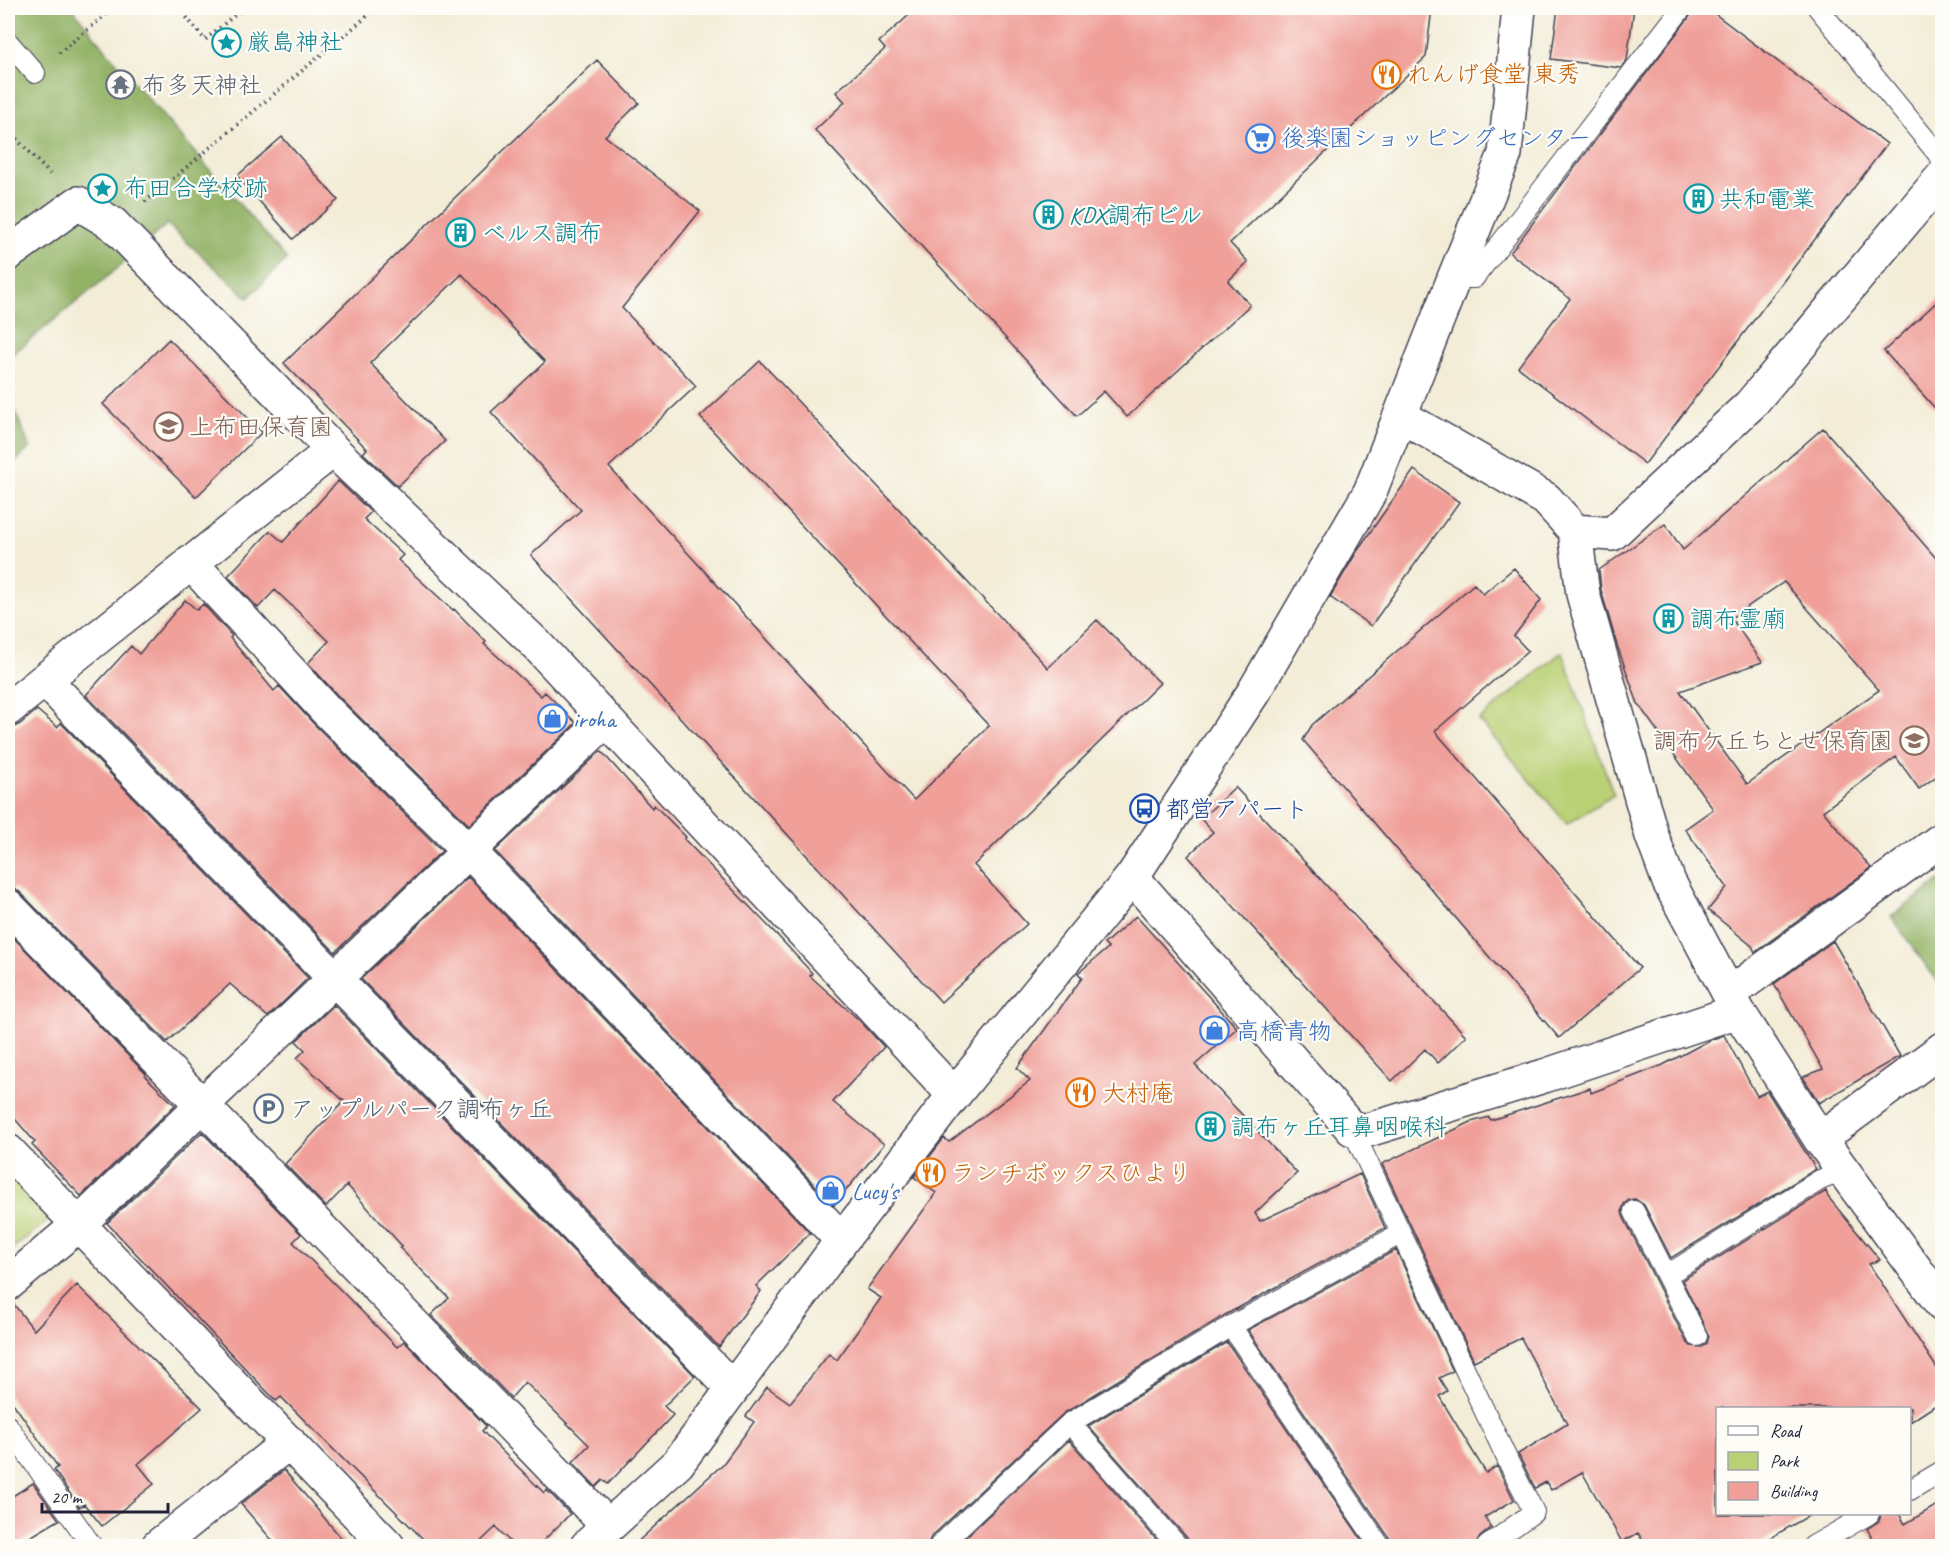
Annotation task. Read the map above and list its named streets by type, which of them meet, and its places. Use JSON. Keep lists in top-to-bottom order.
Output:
{
  "places": {
    "place": ["厳島神社", "布田合学校跡"],
    "restaurant": ["れんげ食堂 東秀", "大村庵", "ランチボックスひより"],
    "temple": ["布多天神社"],
    "supermarket": ["後楽園ショッピングセンター"],
    "building": [
      "共和電業",
      "KDX調布ビル",
      "ベルス調布",
      "調布霊廟",
      "調布ヶ丘耳鼻咽喉科"
    ],
    "school or university": ["上布田保育園", "調布ケ丘ちとせ保育園"],
    "shop": ["iroha", "高橋青物", "Lucy's"],
    "bus stop": ["都営アパート"],
    "parking": ["アップルパーク調布ヶ丘"]
  },
  "legend": ["Road", "Park", "Building"],
  "scale_bar": "20 m"
}
